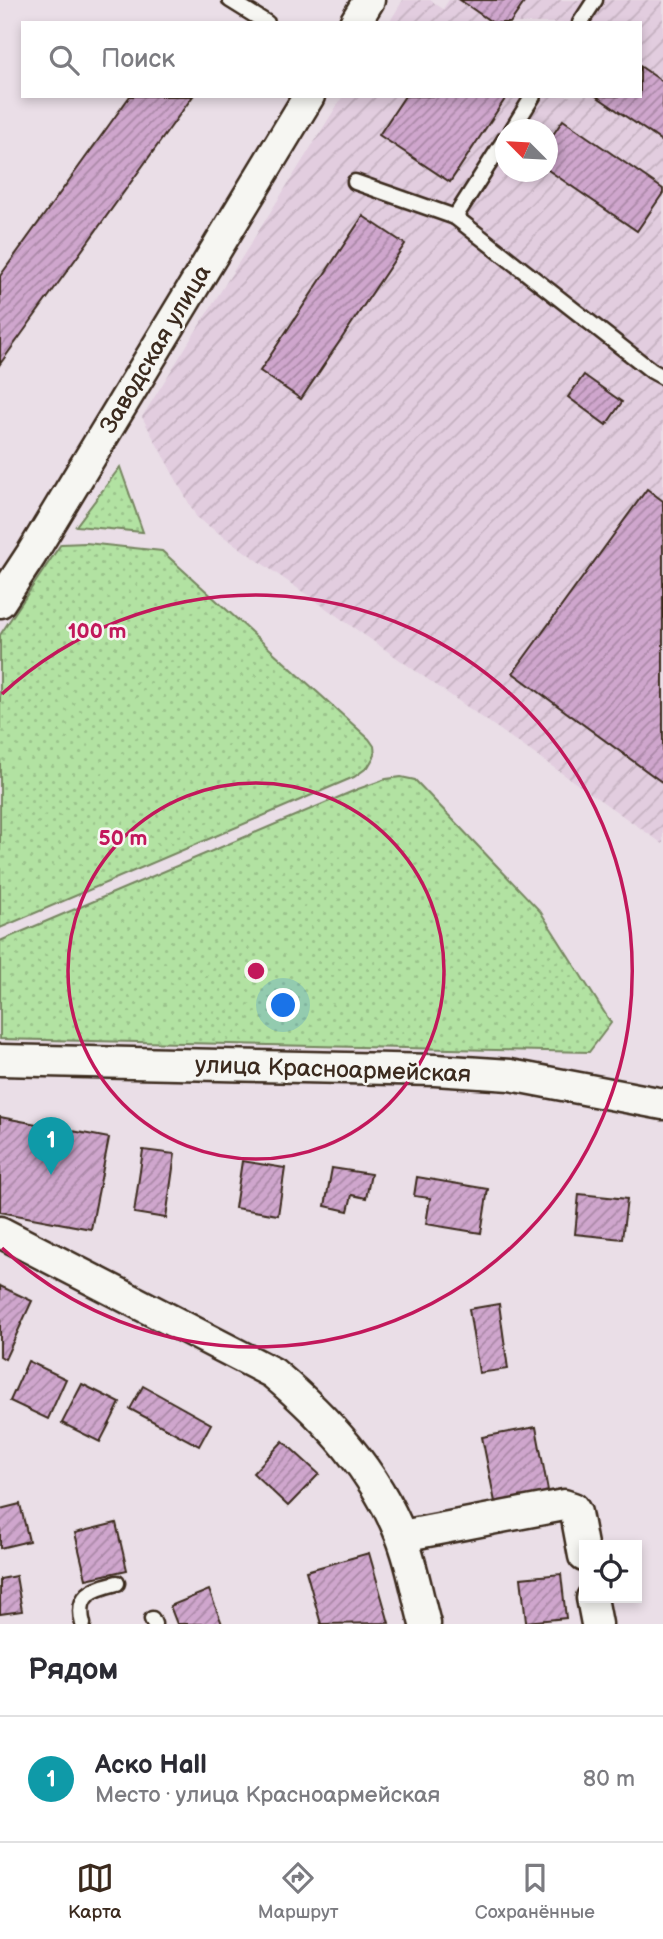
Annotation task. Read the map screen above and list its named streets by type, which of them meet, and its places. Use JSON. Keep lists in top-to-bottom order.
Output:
{
  "streets": {
    "street": ["Заводская улица", "улица Красноармейская"]
  },
  "north": "top left",
  "page": {
    "search": "Поиск",
    "pins": "1",
    "heading": "Рядом",
    "list": [
      {
        "mark": "1",
        "name": "Аско Hall",
        "note": "Место · улица Красноармейская",
        "value": "80 m"
      }
    ],
    "nav": ["Карта", "Маршрут", "Сохранённые"]
  },
  "rings": ["100 m", "50 m"]
}
